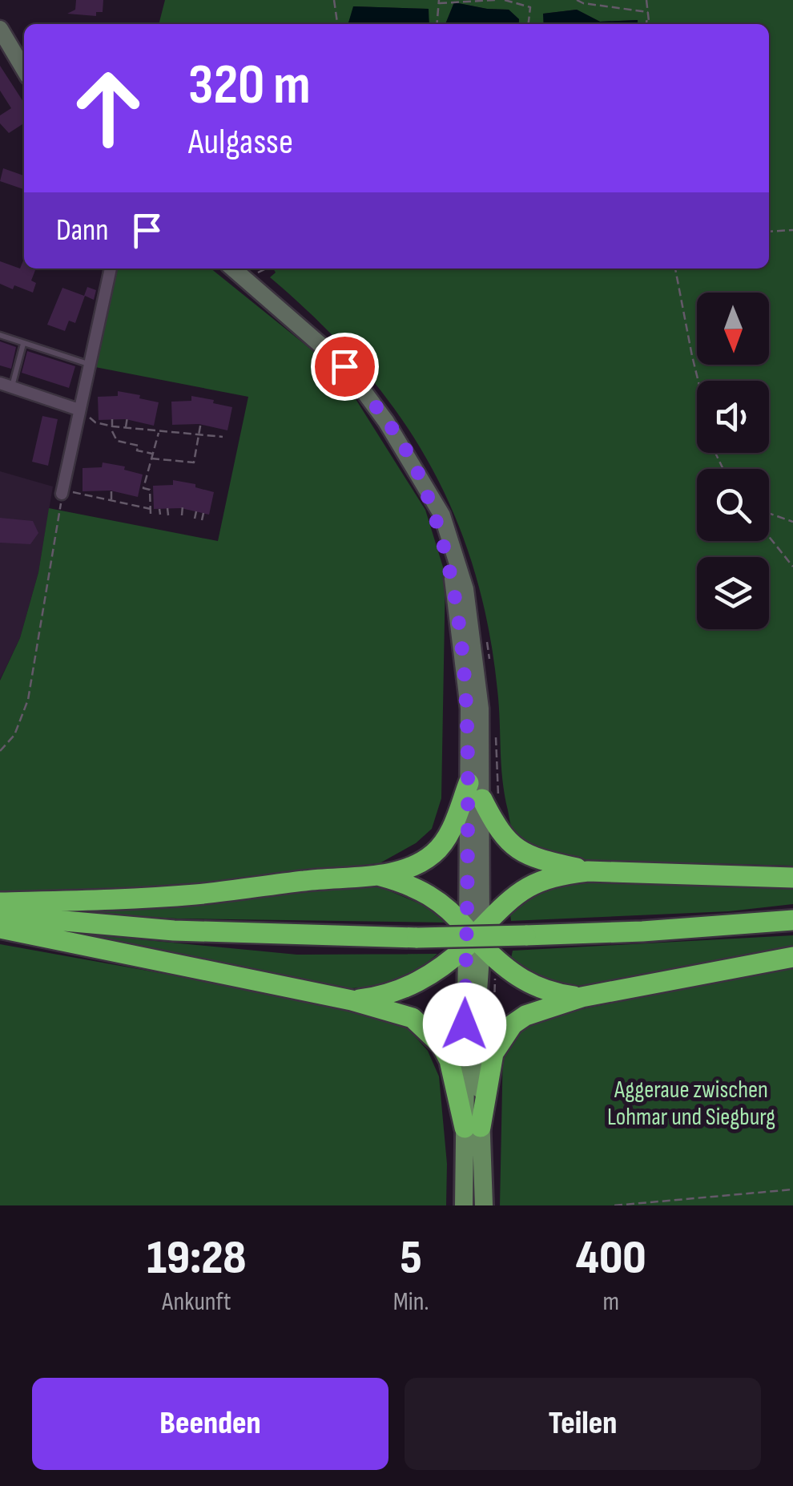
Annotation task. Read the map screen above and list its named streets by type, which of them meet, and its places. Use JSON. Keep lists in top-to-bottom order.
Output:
{
  "parks": ["Aggeraue zwischen Lohmar und Siegburg"],
  "north": "bottom",
  "page": {
    "turn": ["320 m", "Aulgasse"],
    "then": "Dann",
    "eta": [
      "19:28",
      "Ankunft",
      "5",
      "Min.",
      "400",
      "m"
    ],
    "buttons": ["Beenden", "Teilen"]
  }
}
